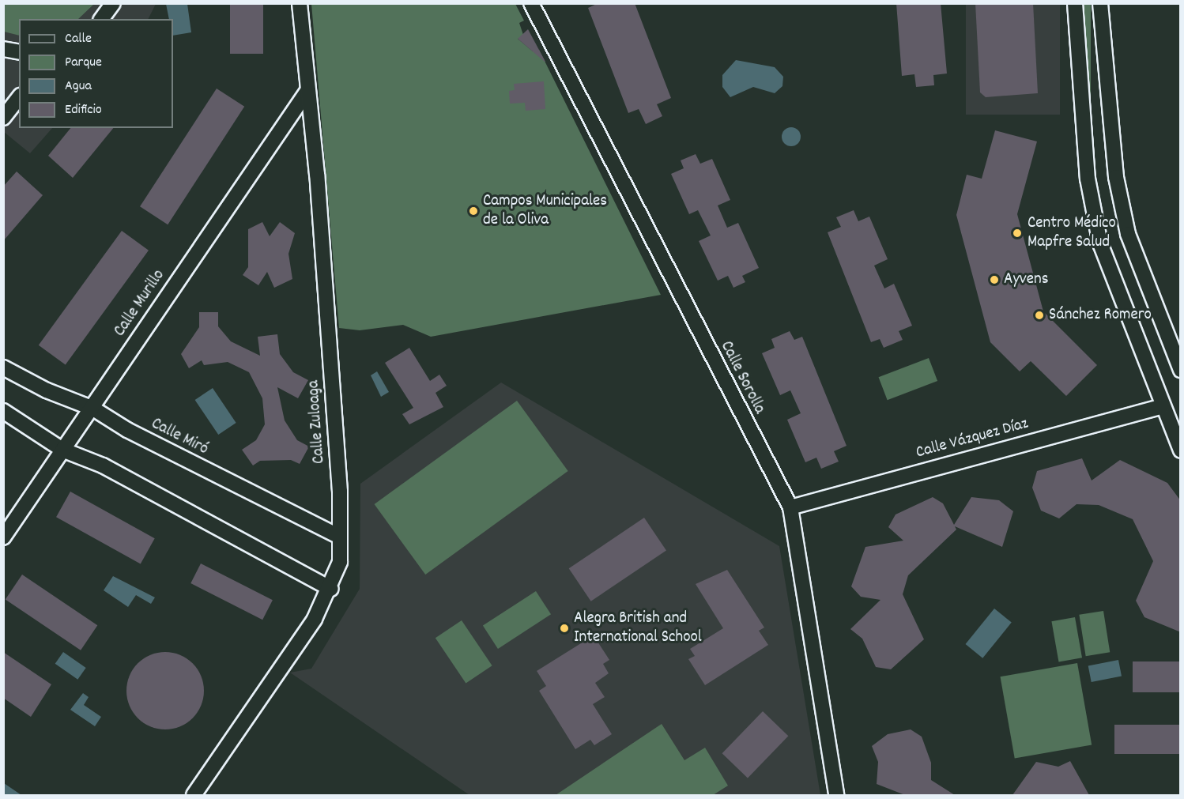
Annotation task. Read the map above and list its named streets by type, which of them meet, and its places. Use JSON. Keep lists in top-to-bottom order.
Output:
{
  "streets": {
    "street": [
      "Calle Murillo",
      "Calle Sorolla",
      "Calle Zuloaga",
      "Calle Miró",
      "Calle Vázquez Díaz"
    ]
  },
  "crossings": [
    ["Calle Murillo", "Calle Zuloaga"],
    ["Calle Murillo", "Calle Miró"],
    ["Calle Sorolla", "Calle Vázquez Díaz"],
    ["Calle Zuloaga", "Calle Miró"]
  ],
  "places": [
    "Campos Municipales de la Oliva",
    "Centro Médico Mapfre Salud",
    "Ayvens",
    "Sánchez Romero",
    "Alegra British and International School"
  ],
  "legend": [
    "Calle",
    "Parque",
    "Agua",
    "Edificio"
  ]
}
